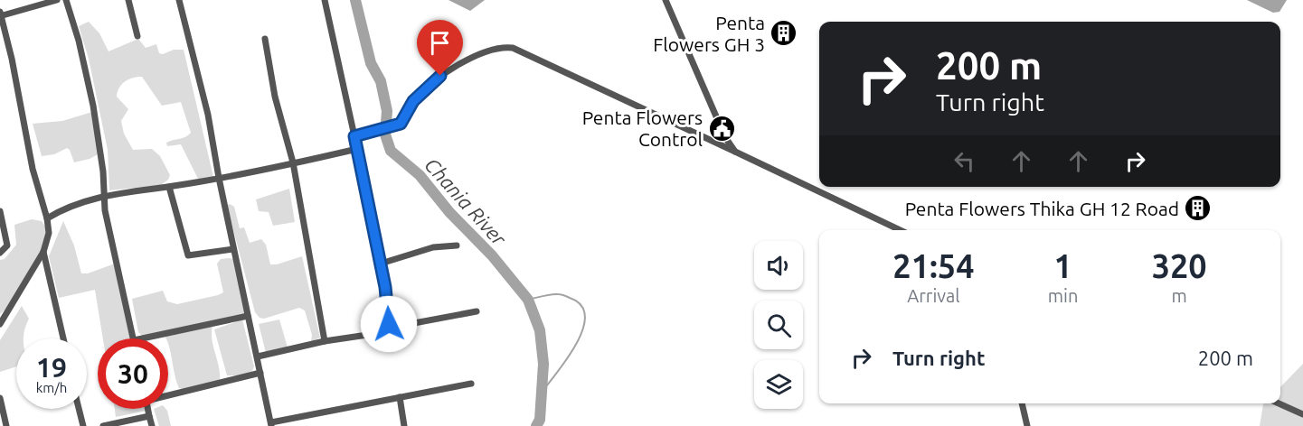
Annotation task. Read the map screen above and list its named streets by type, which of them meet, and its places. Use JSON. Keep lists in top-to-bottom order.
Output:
{
  "water": ["Chania River"],
  "places": {
    "building": ["Penta Flowers GH 3", "Penta Flowers Thika GH 12 Road"],
    "public building": ["Penta Flowers Control"]
  },
  "page": {
    "turn": ["200 m", "Turn right"],
    "eta": [
      "21:54",
      "Arrival",
      "1",
      "min",
      "320",
      "m"
    ],
    "list": [
      {
        "name": "Turn right",
        "value": "200 m"
      }
    ],
    "speed": "19 km/h",
    "limit": "30"
  }
}
